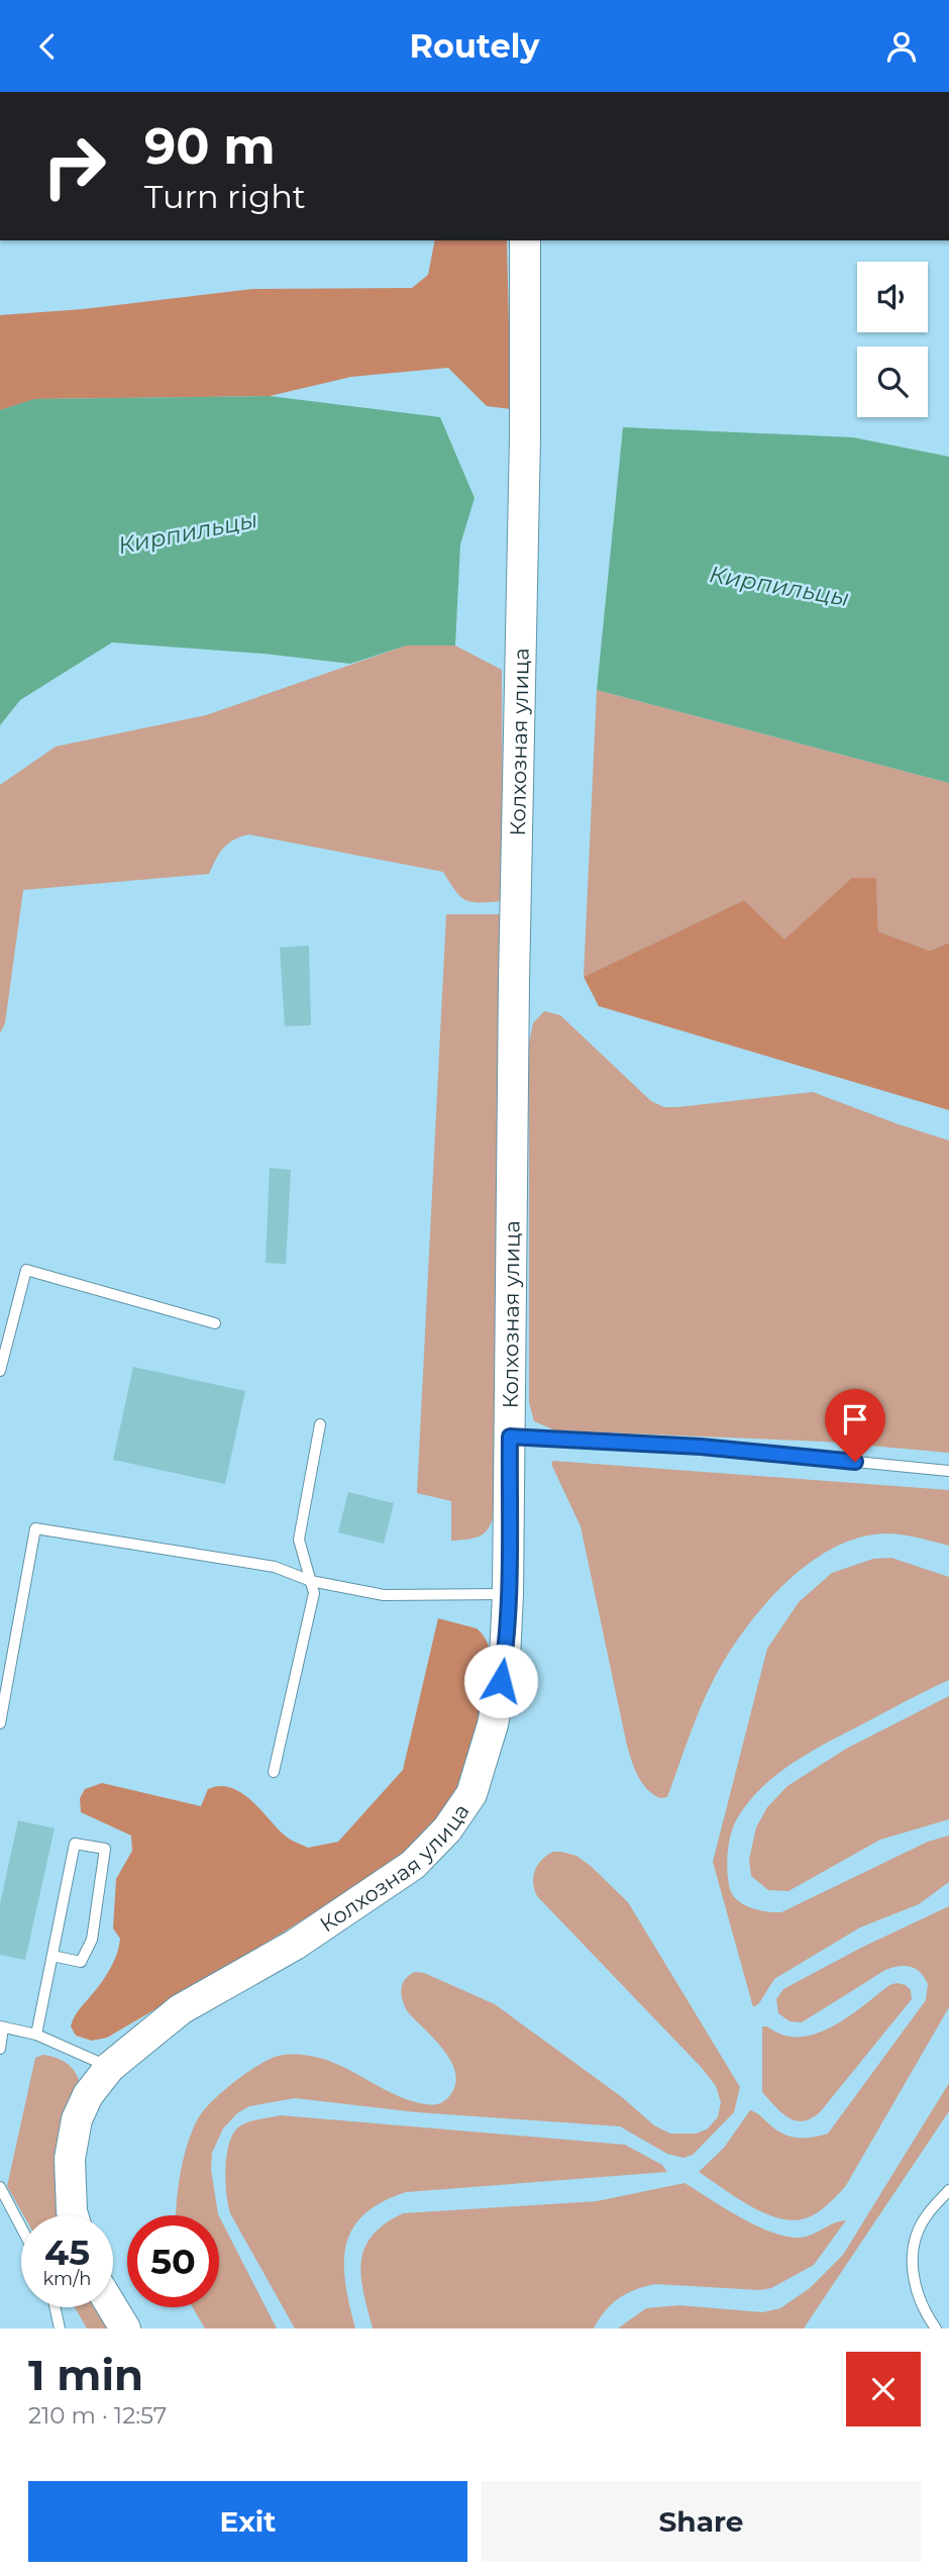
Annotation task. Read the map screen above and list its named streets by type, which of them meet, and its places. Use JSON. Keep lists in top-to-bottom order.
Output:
{
  "streets": {
    "main road": ["Колхозная улица"]
  },
  "water": ["Кирпильцы"],
  "page": {
    "header": "Routely",
    "turn": ["90 m", "Turn right"],
    "speed": "45 km/h",
    "limit": "50",
    "heading": ["1 min", "210 m · 12:57"],
    "buttons": ["Exit", "Share"]
  }
}
